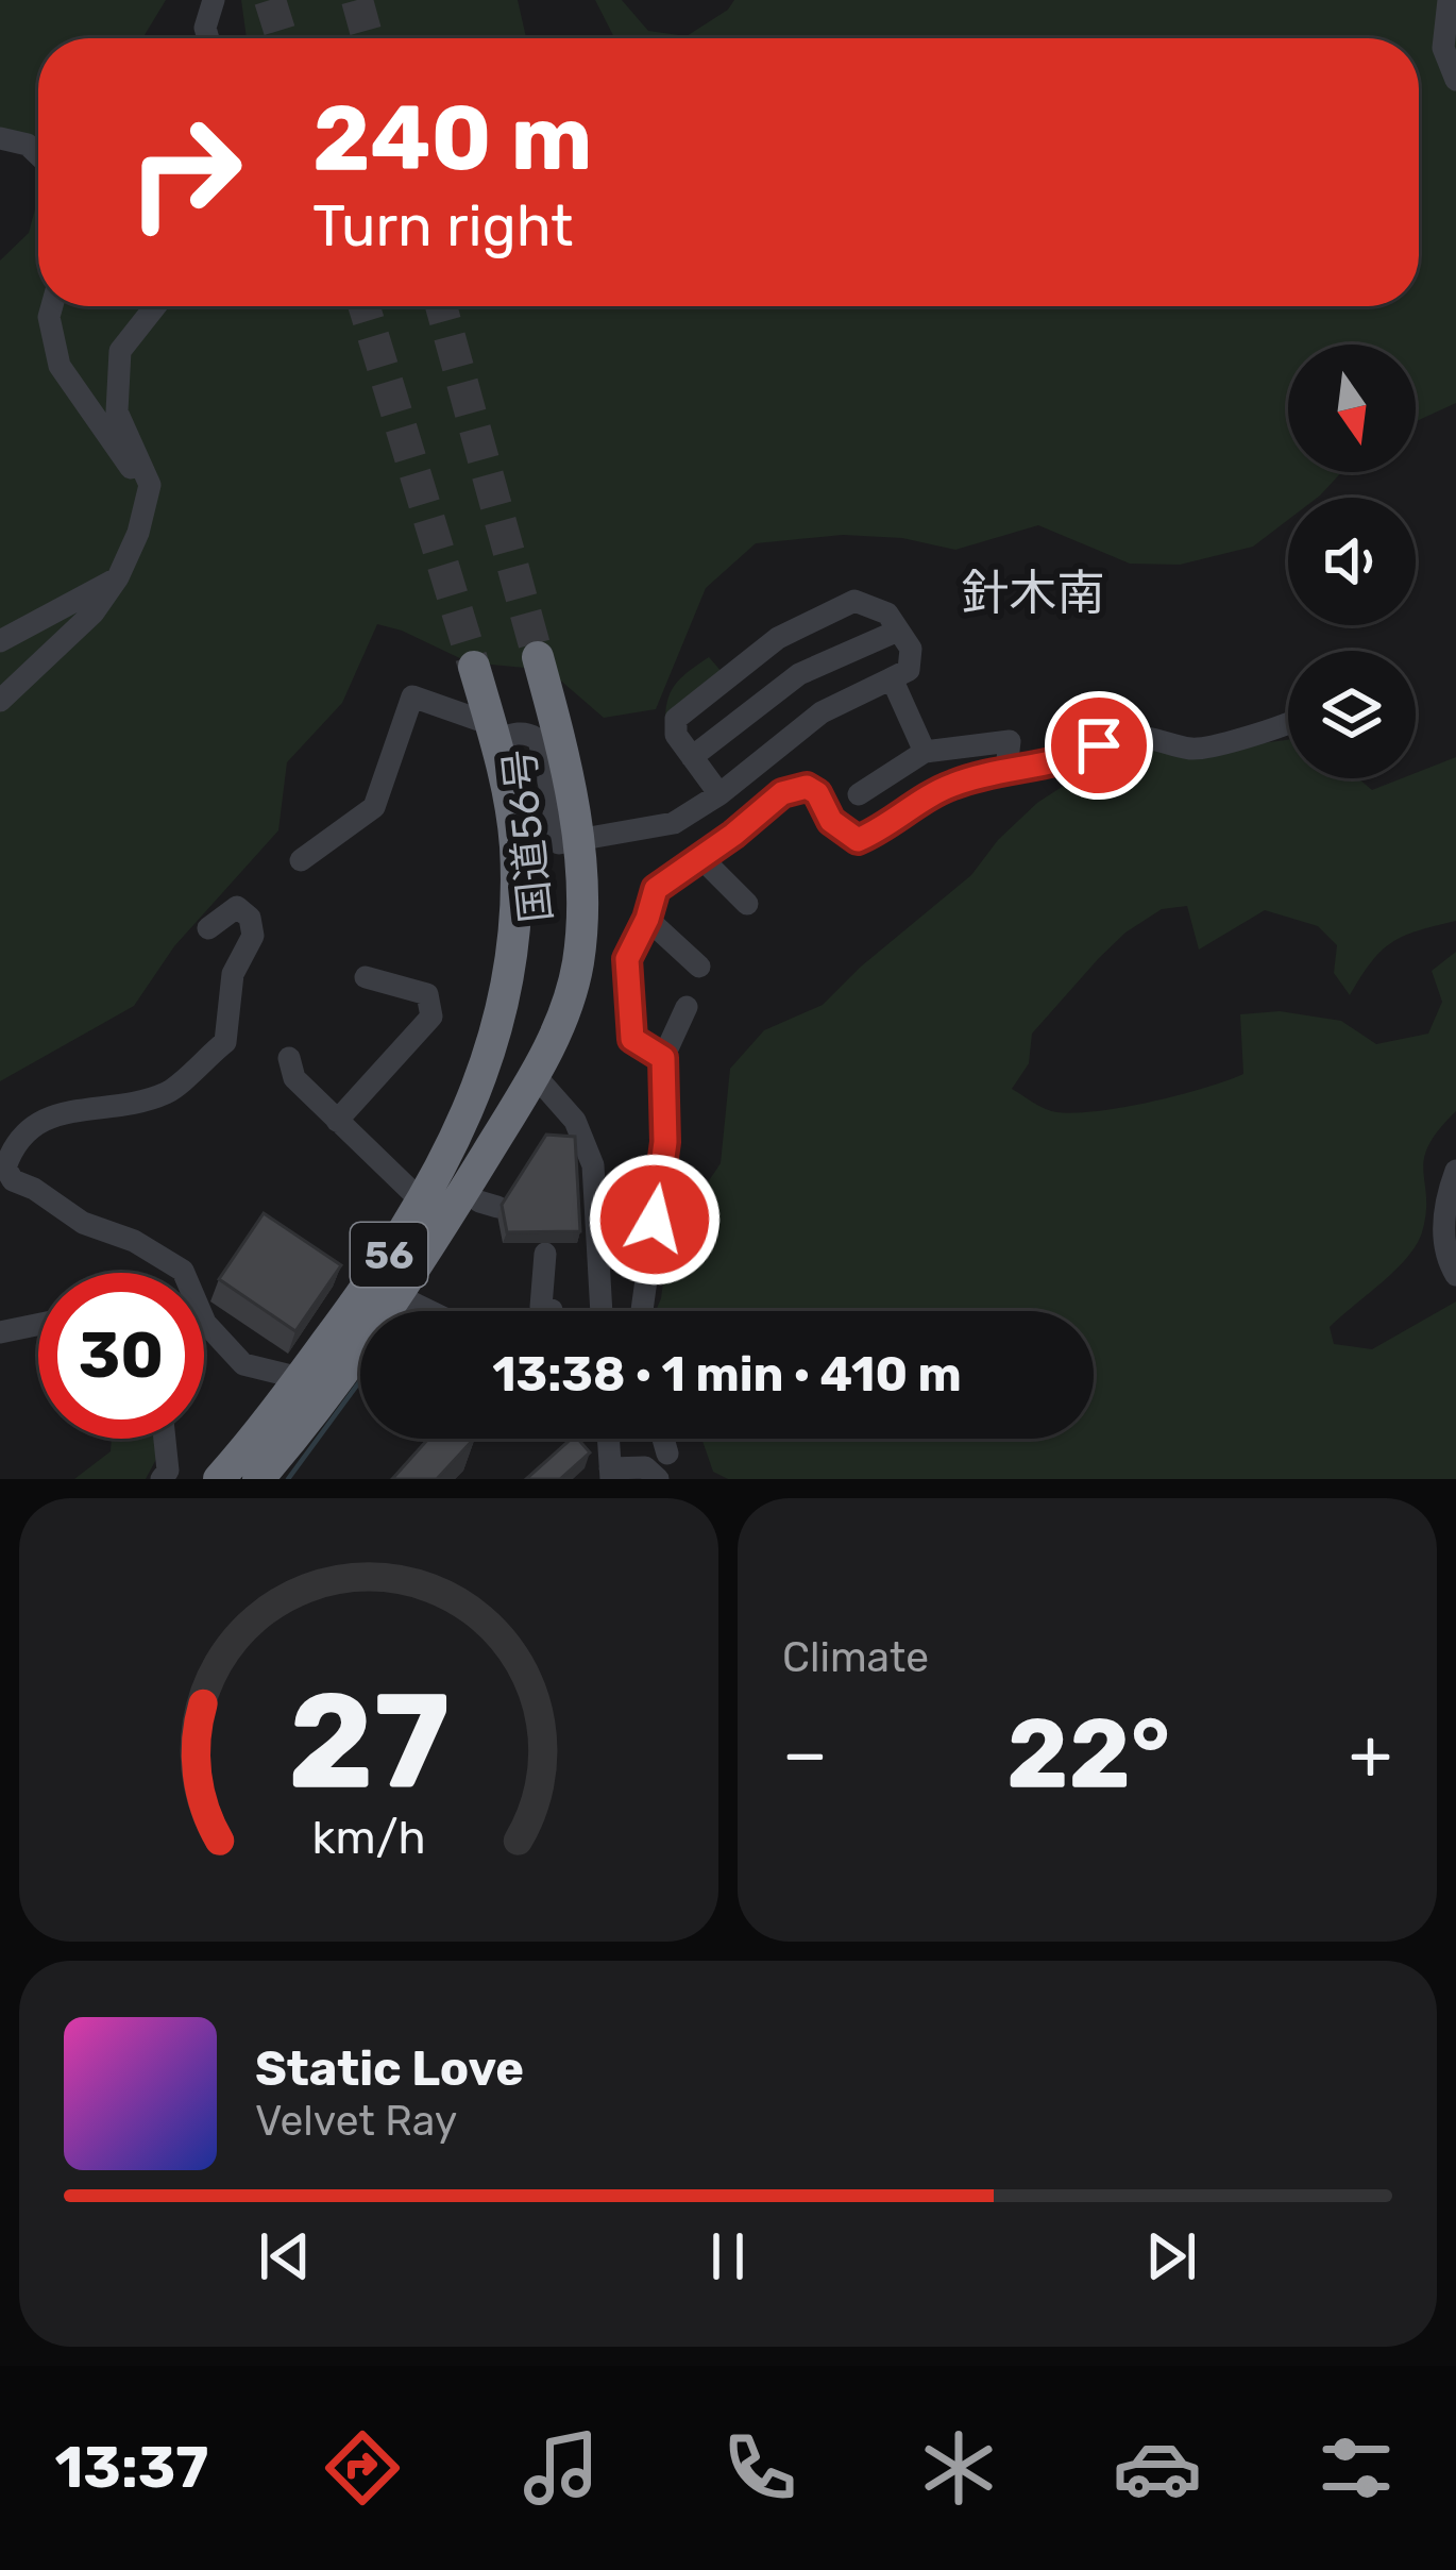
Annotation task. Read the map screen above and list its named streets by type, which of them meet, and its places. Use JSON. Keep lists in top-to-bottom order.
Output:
{
  "streets": {
    "highway": ["国道56号", "56"]
  },
  "crossings": [
    ["国道56号", "56"]
  ],
  "districts": ["針木南"],
  "north": "bottom",
  "page": {
    "turn": ["240 m", "Turn right"],
    "limit": "30",
    "trip": "13:38 · 1 min · 410 m",
    "tile": "Climate",
    "heat": ["−", "22°", "+"],
    "song": ["Static Love", "Velvet Ray"],
    "tabs": "13:37",
    "gauge": ["27", "km/h"]
  }
}
